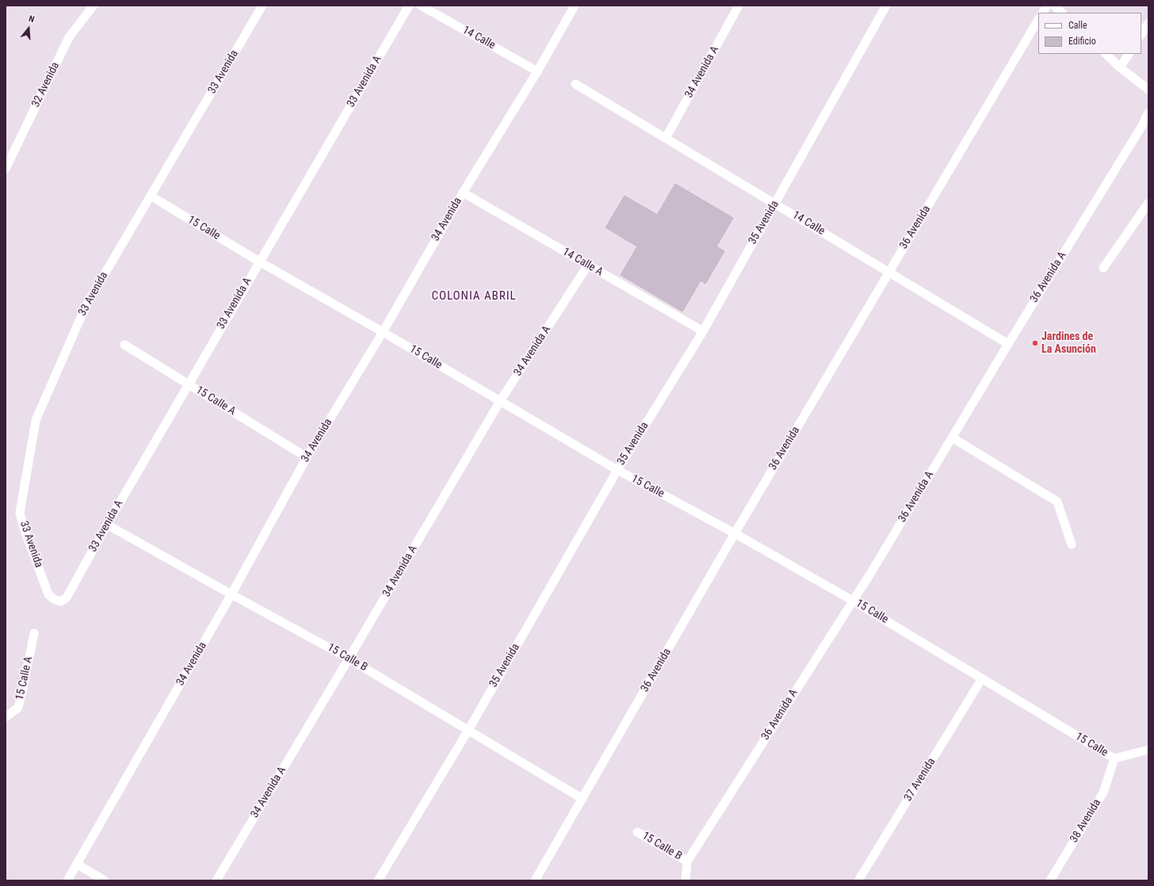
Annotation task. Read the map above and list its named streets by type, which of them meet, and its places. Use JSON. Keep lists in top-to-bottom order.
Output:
{
  "streets": {
    "street": [
      "14 Calle",
      "33 Avenida",
      "34 Avenida A",
      "33 Avenida A",
      "32 Avenida",
      "34 Avenida",
      "35 Avenida",
      "36 Avenida",
      "15 Calle",
      "14 Calle A",
      "36 Avenida A",
      "15 Calle A",
      "15 Calle B",
      "37 Avenida",
      "38 Avenida"
    ]
  },
  "crossings": [
    ["14 Calle", "34 Avenida A"],
    ["14 Calle", "34 Avenida"],
    ["14 Calle", "35 Avenida"],
    ["14 Calle", "36 Avenida"],
    ["14 Calle", "36 Avenida A"],
    ["33 Avenida", "33 Avenida A"],
    ["33 Avenida", "15 Calle"],
    ["34 Avenida A", "15 Calle"],
    ["34 Avenida A", "14 Calle A"],
    ["34 Avenida A", "15 Calle B"],
    ["33 Avenida A", "15 Calle"],
    ["33 Avenida A", "15 Calle A"],
    ["33 Avenida A", "15 Calle B"],
    ["34 Avenida", "15 Calle"],
    ["34 Avenida", "14 Calle A"],
    ["34 Avenida", "15 Calle A"],
    ["34 Avenida", "15 Calle B"],
    ["35 Avenida", "15 Calle"],
    ["35 Avenida", "14 Calle A"],
    ["35 Avenida", "15 Calle B"],
    ["36 Avenida", "15 Calle"],
    ["36 Avenida", "15 Calle B"],
    ["15 Calle", "36 Avenida A"],
    ["15 Calle", "37 Avenida"],
    ["15 Calle", "38 Avenida"],
    ["36 Avenida A", "15 Calle B"]
  ],
  "districts": ["COLONIA ABRIL"],
  "places": ["Jardines de La Asunción"],
  "legend": ["Calle", "Edificio"],
  "north": "top"
}
